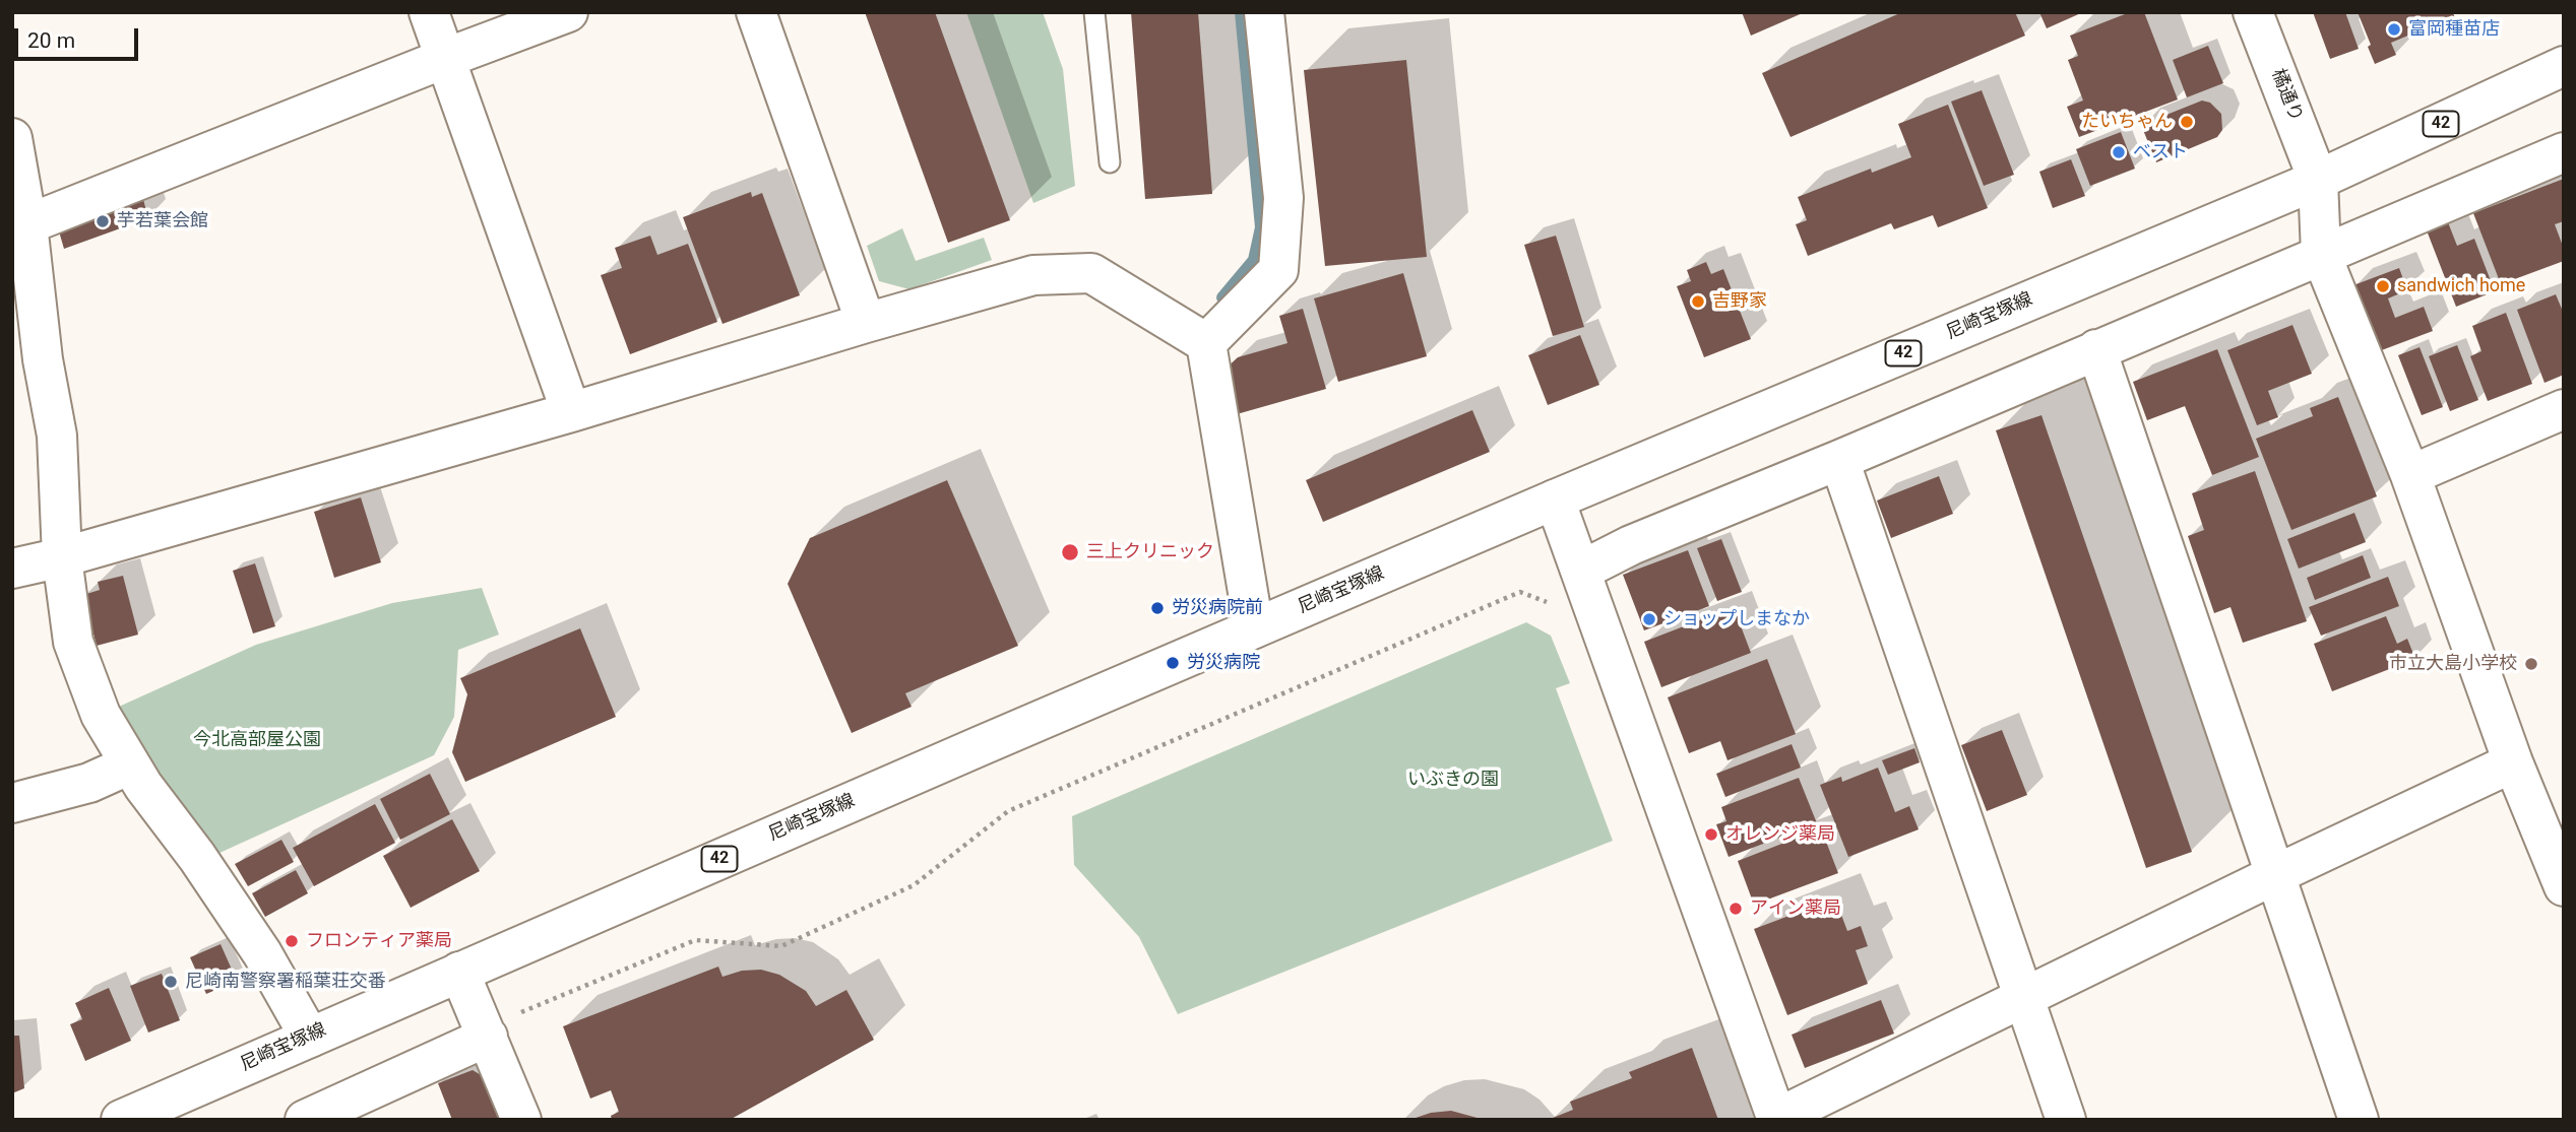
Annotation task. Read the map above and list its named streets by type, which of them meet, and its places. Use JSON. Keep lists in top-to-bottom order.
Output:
{
  "streets": {
    "street": ["橘通り", "42", "尼崎宝塚線"]
  },
  "crossings": [
    ["橘通り", "尼崎宝塚線"]
  ],
  "parks": ["今北高部屋公園", "いぶきの園"],
  "places": [
    "富岡種苗店",
    "たいちゃん",
    "ベスト",
    "芋若葉会館",
    "sandwich home",
    "吉野家",
    "三上クリニック",
    "労災病院前",
    "ショップしまなか",
    "労災病院",
    "市立大島小学校",
    "オレンジ薬局",
    "アイン薬局",
    "フロンティア薬局",
    "尼崎南警察署稲葉荘交番"
  ],
  "scale_bar": "20 m"
}
